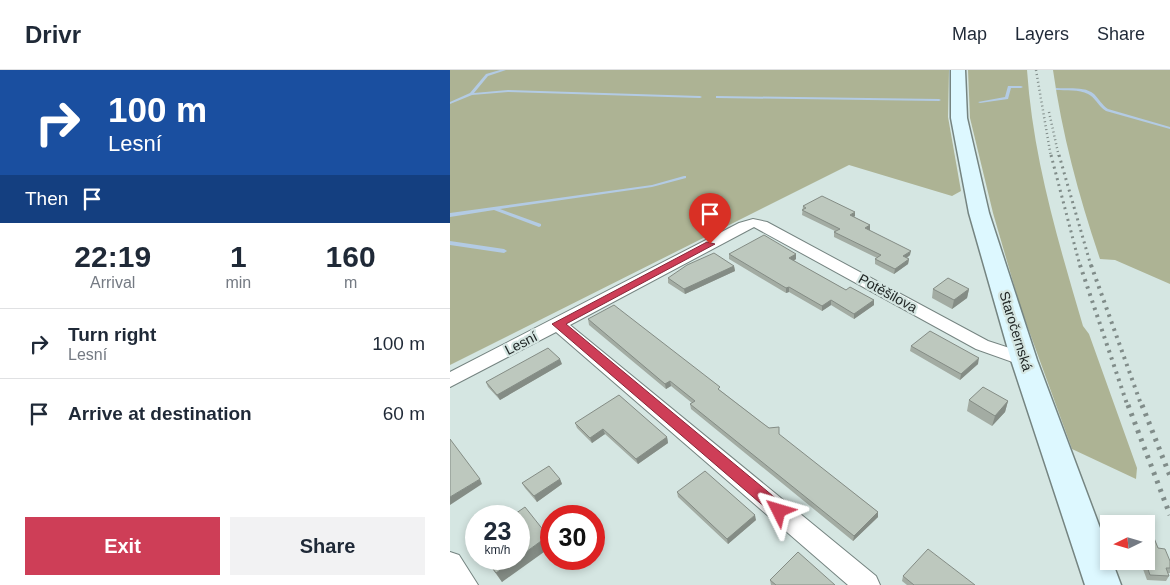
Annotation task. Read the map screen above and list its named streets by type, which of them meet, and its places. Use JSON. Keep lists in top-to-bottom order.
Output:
{
  "streets": {
    "main road": ["Staročernská"],
    "street": ["Potěšilova", "Lesní"]
  },
  "crossings": [
    ["Potěšilova", "Staročernská"],
    ["Potěšilova", "Lesní"]
  ],
  "north": "left",
  "page": {
    "header": "Drivr",
    "nav": ["Map", "Layers", "Share"],
    "turn": ["100 m", "Lesní"],
    "then": "Then",
    "eta": [
      "22:19",
      "Arrival",
      "1",
      "min",
      "160",
      "m"
    ],
    "list": [
      {
        "name": "Turn right",
        "note": "Lesní",
        "value": "100 m"
      },
      {
        "name": "Arrive at destination",
        "value": "60 m"
      }
    ],
    "speed": "23 km/h",
    "limit": "30",
    "buttons": ["Exit", "Share"]
  }
}
